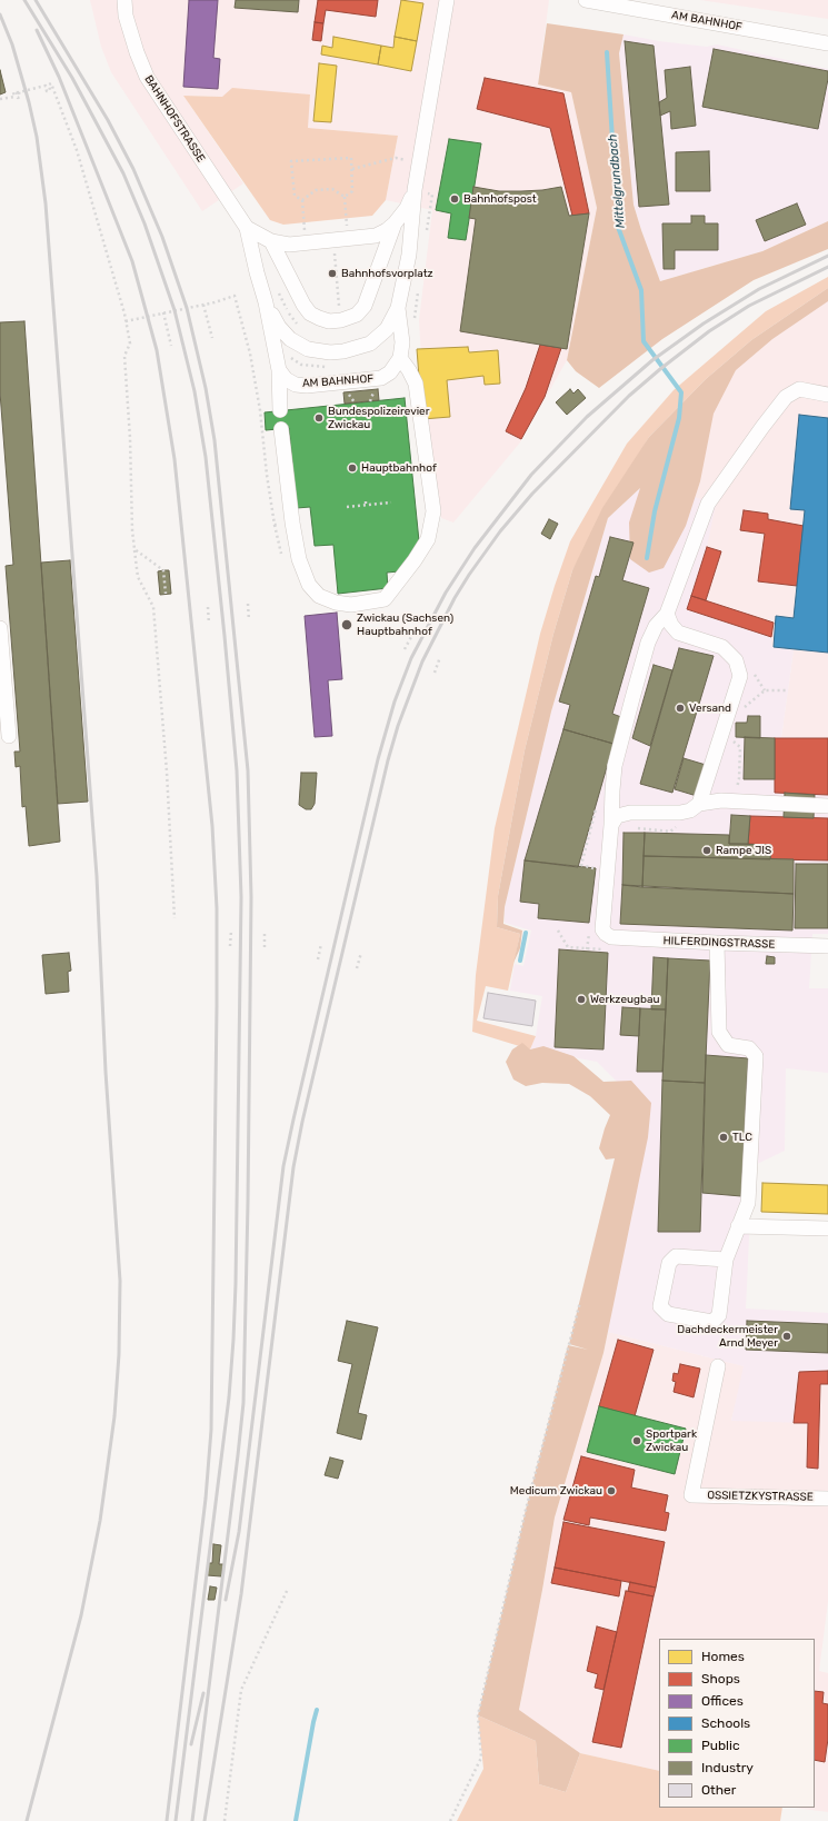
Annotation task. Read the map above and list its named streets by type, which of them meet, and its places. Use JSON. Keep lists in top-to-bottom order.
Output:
{
  "streets": {
    "street": [
      "AM BAHNHOF",
      "BAHNHOFSTRASSE",
      "HILFERDINGSTRASSE",
      "OSSIETZKYSTRASSE"
    ]
  },
  "water": ["Mittelgrundbach"],
  "places": [
    "Bahnhofspost",
    "Bahnhofsvorplatz",
    "Bundespolizeirevier Zwickau",
    "Hauptbahnhof",
    "Zwickau (Sachsen) Hauptbahnhof",
    "Versand",
    "Rampe JIS",
    "Werkzeugbau",
    "TLC",
    "Dachdeckermeister Arnd Meyer",
    "Sportpark Zwickau",
    "Medicum Zwickau"
  ],
  "legend": [
    "Homes",
    "Shops",
    "Offices",
    "Schools",
    "Public",
    "Industry",
    "Other"
  ]
}
